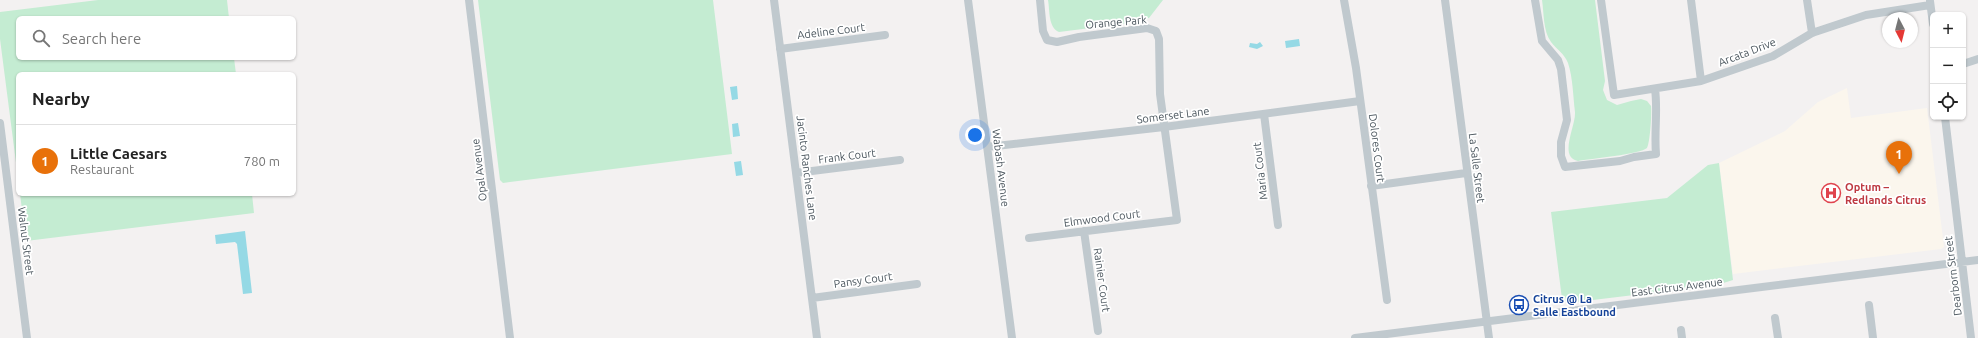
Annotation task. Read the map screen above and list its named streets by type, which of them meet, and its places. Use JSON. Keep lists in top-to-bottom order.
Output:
{
  "streets": {
    "street": [
      "Orange Park",
      "Adeline Court",
      "Arcata Drive",
      "Somerset Lane",
      "Dolores Court",
      "Frank Court",
      "Jacinto Ranches Lane",
      "Wabash Avenue",
      "La Salle Street",
      "Opal Avenue",
      "Maria Court",
      "Elmwood Court",
      "Walnut Street",
      "Dearborn Street",
      "Pansy Court",
      "Rainier Court",
      "East Citrus Avenue"
    ]
  },
  "crossings": [
    ["Orange Park", "Somerset Lane"],
    ["Orange Park", "Elmwood Court"],
    ["Adeline Court", "Jacinto Ranches Lane"],
    ["Somerset Lane", "Dolores Court"],
    ["Somerset Lane", "Wabash Avenue"],
    ["Somerset Lane", "Maria Court"],
    ["Somerset Lane", "Elmwood Court"],
    ["Frank Court", "Jacinto Ranches Lane"],
    ["Jacinto Ranches Lane", "Pansy Court"],
    ["La Salle Street", "East Citrus Avenue"],
    ["Elmwood Court", "Rainier Court"],
    ["Dearborn Street", "East Citrus Avenue"]
  ],
  "places": {
    "hospital": ["Optum – Redlands Citrus"],
    "bus stop": ["Citrus @ La Salle Eastbound"]
  },
  "north": "bottom",
  "page": {
    "map_buttons": ["+", "−"],
    "search": "Search here",
    "heading": "Nearby",
    "list": [
      {
        "mark": "1",
        "name": "Little Caesars",
        "note": "Restaurant",
        "value": "780 m"
      }
    ],
    "pins": "1"
  }
}
